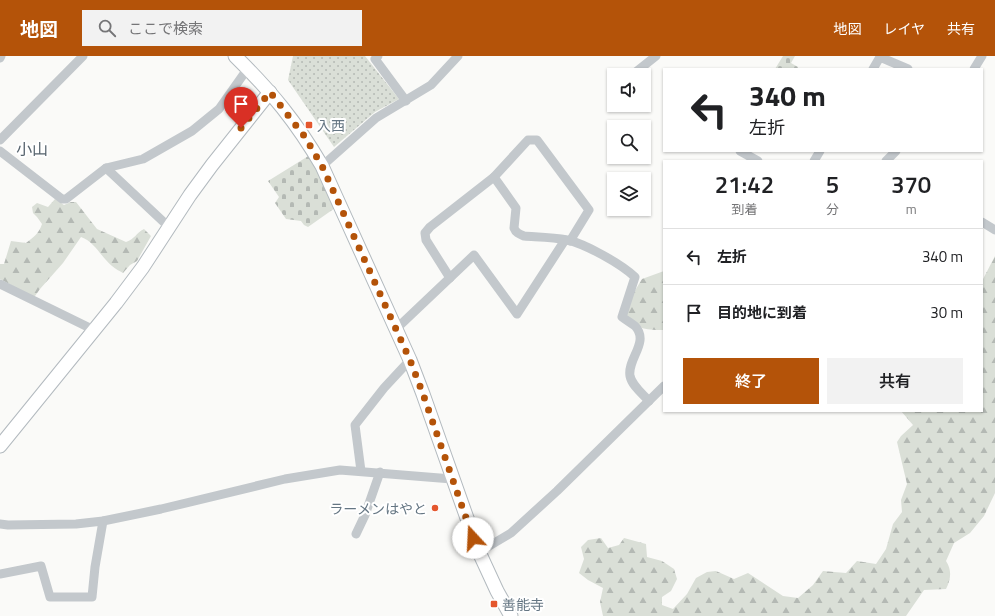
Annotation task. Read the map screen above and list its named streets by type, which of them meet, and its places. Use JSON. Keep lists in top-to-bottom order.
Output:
{
  "districts": ["小山"],
  "places": {
    "transit": ["入西", "善能寺"],
    "other": ["ラーメンはやと"]
  },
  "page": {
    "header": "地図",
    "search": "ここで検索",
    "nav": ["地図", "レイヤ", "共有"],
    "turn": ["340 m", "左折"],
    "eta": [
      "21:42",
      "到着",
      "5",
      "分",
      "370",
      "m"
    ],
    "list": [
      {
        "name": "左折",
        "value": "340 m"
      },
      {
        "name": "目的地に到着",
        "value": "30 m"
      }
    ],
    "buttons": ["終了", "共有"]
  }
}
